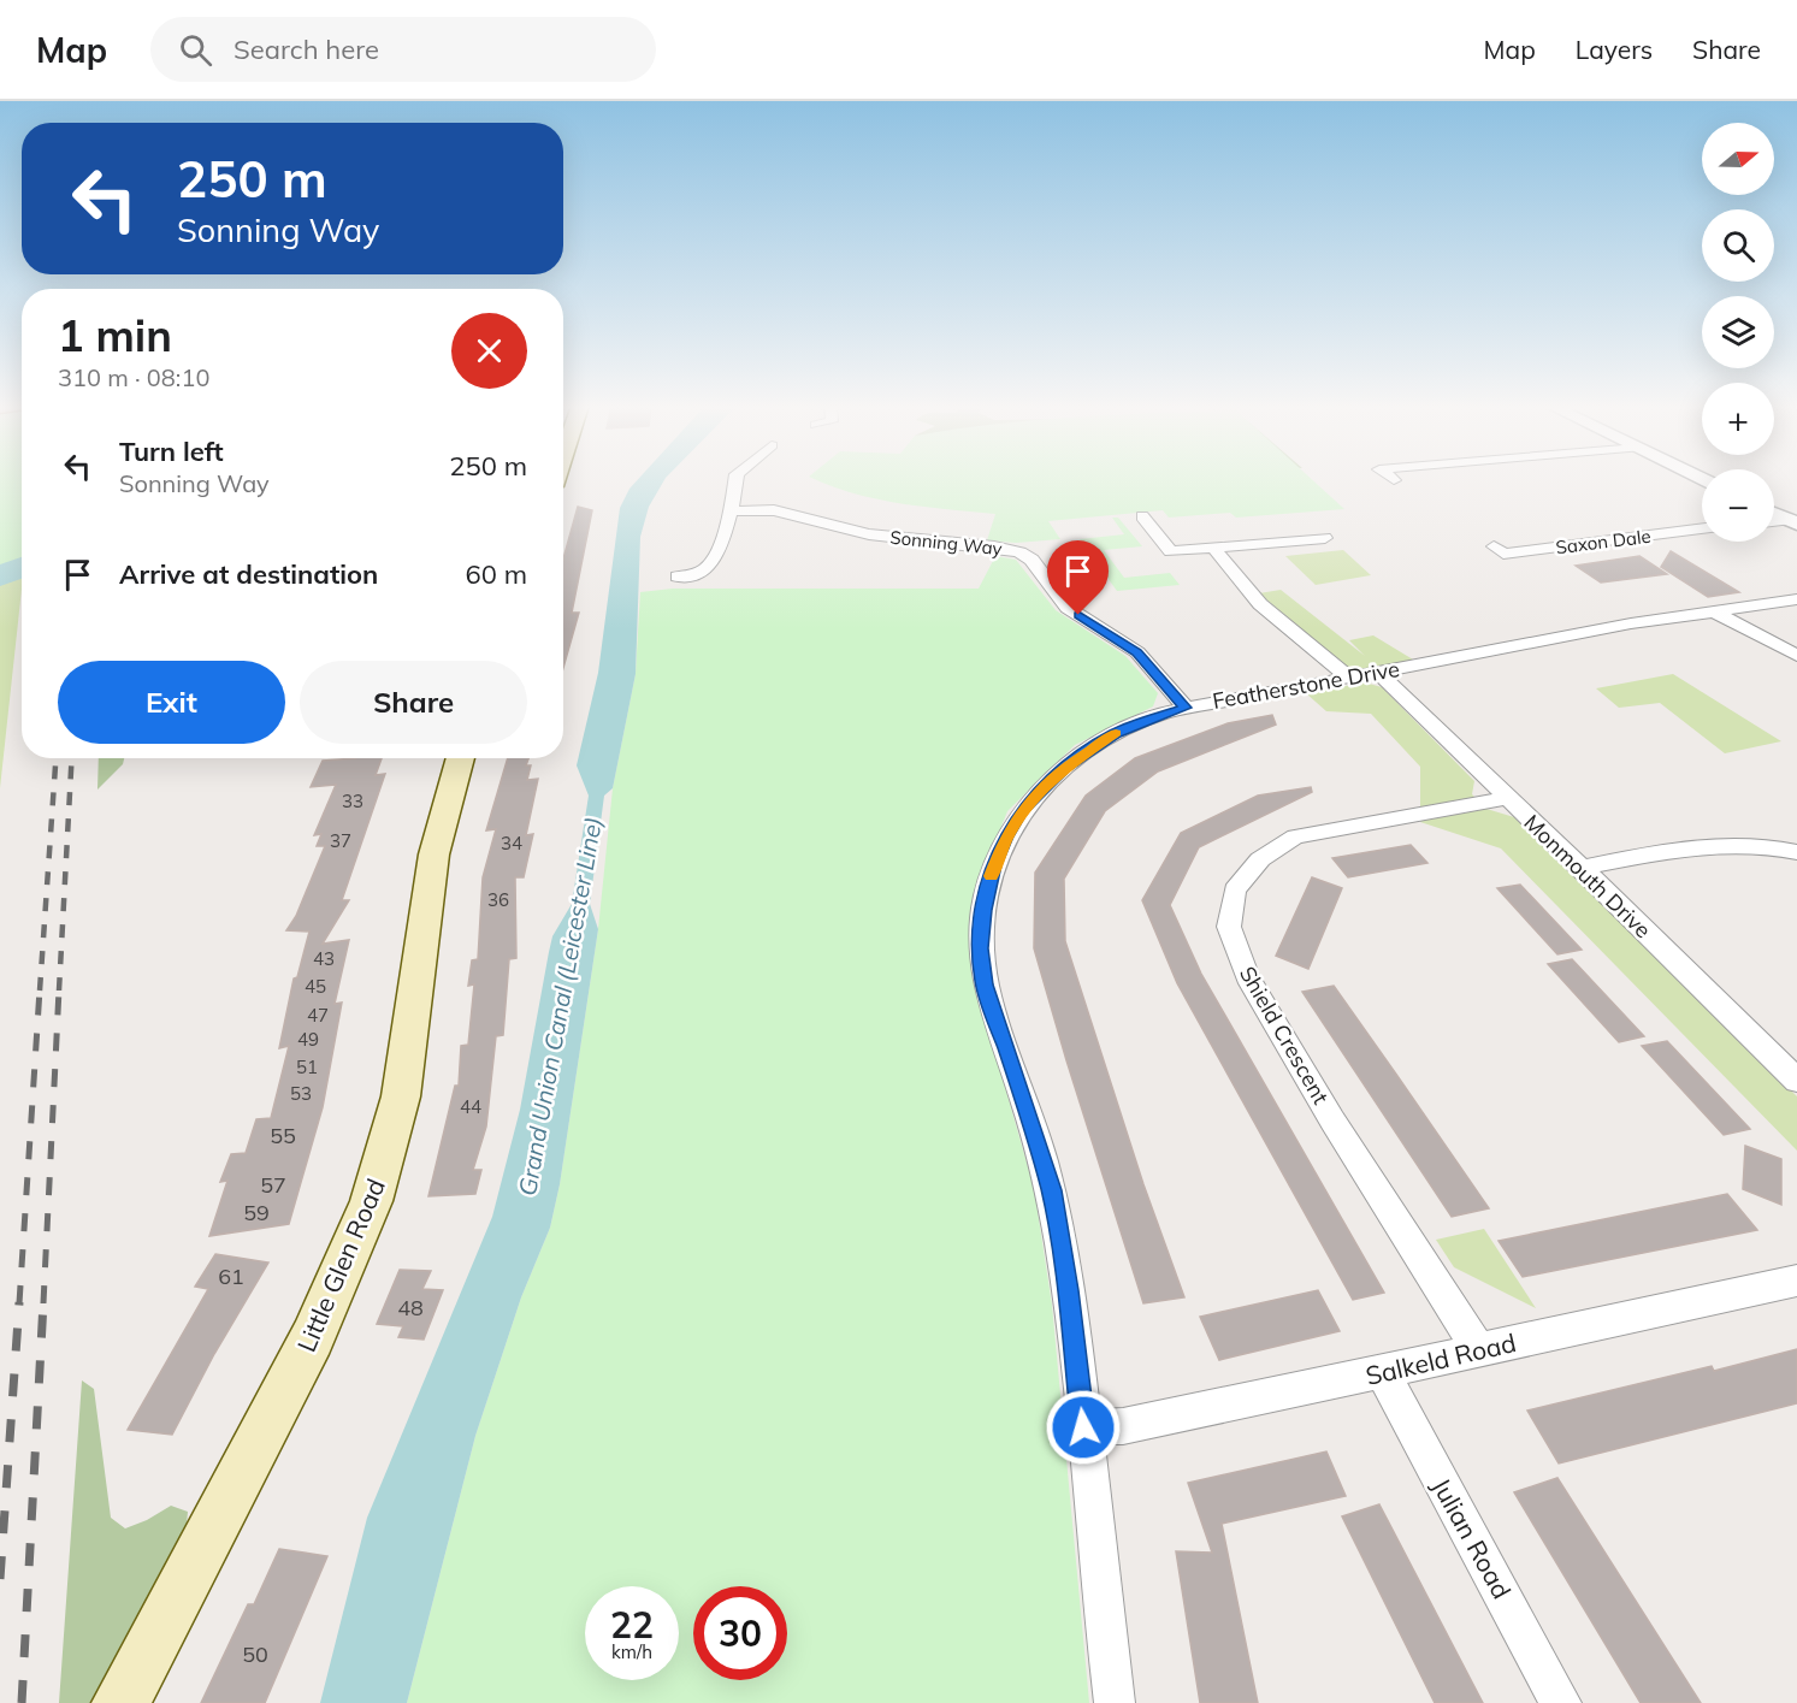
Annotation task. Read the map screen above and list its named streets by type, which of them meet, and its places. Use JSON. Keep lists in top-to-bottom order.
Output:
{
  "streets": {
    "main road": ["Little Glen Road"],
    "street": [
      "Saxon Dale",
      "Sonning Way",
      "Featherstone Drive",
      "Monmouth Drive",
      "Shield Crescent",
      "Salkeld Road",
      "Julian Road"
    ]
  },
  "crossings": [
    ["Sonning Way", "Featherstone Drive"],
    ["Featherstone Drive", "Monmouth Drive"],
    ["Featherstone Drive", "Salkeld Road"],
    ["Monmouth Drive", "Shield Crescent"],
    ["Shield Crescent", "Salkeld Road"],
    ["Salkeld Road", "Julian Road"]
  ],
  "water": ["Grand Union Canal (Leicester Line)"],
  "house_numbers": [
    "33",
    "37",
    "34",
    "36",
    "43",
    "45",
    "47",
    "49",
    "51",
    "53",
    "44",
    "55",
    "57",
    "59",
    "61",
    "48",
    "50"
  ],
  "north": "right",
  "page": {
    "header": "Map",
    "search": "Search here",
    "nav": ["Map", "Layers", "Share"],
    "map_buttons": ["+", "−"],
    "turn": ["250 m", "Sonning Way"],
    "heading": ["1 min", "310 m · 08:10"],
    "list": [
      {
        "name": "Turn left",
        "note": "Sonning Way",
        "value": "250 m"
      },
      {
        "name": "Arrive at destination",
        "value": "60 m"
      }
    ],
    "buttons": ["Exit", "Share"],
    "speed": "22 km/h",
    "limit": "30"
  }
}
